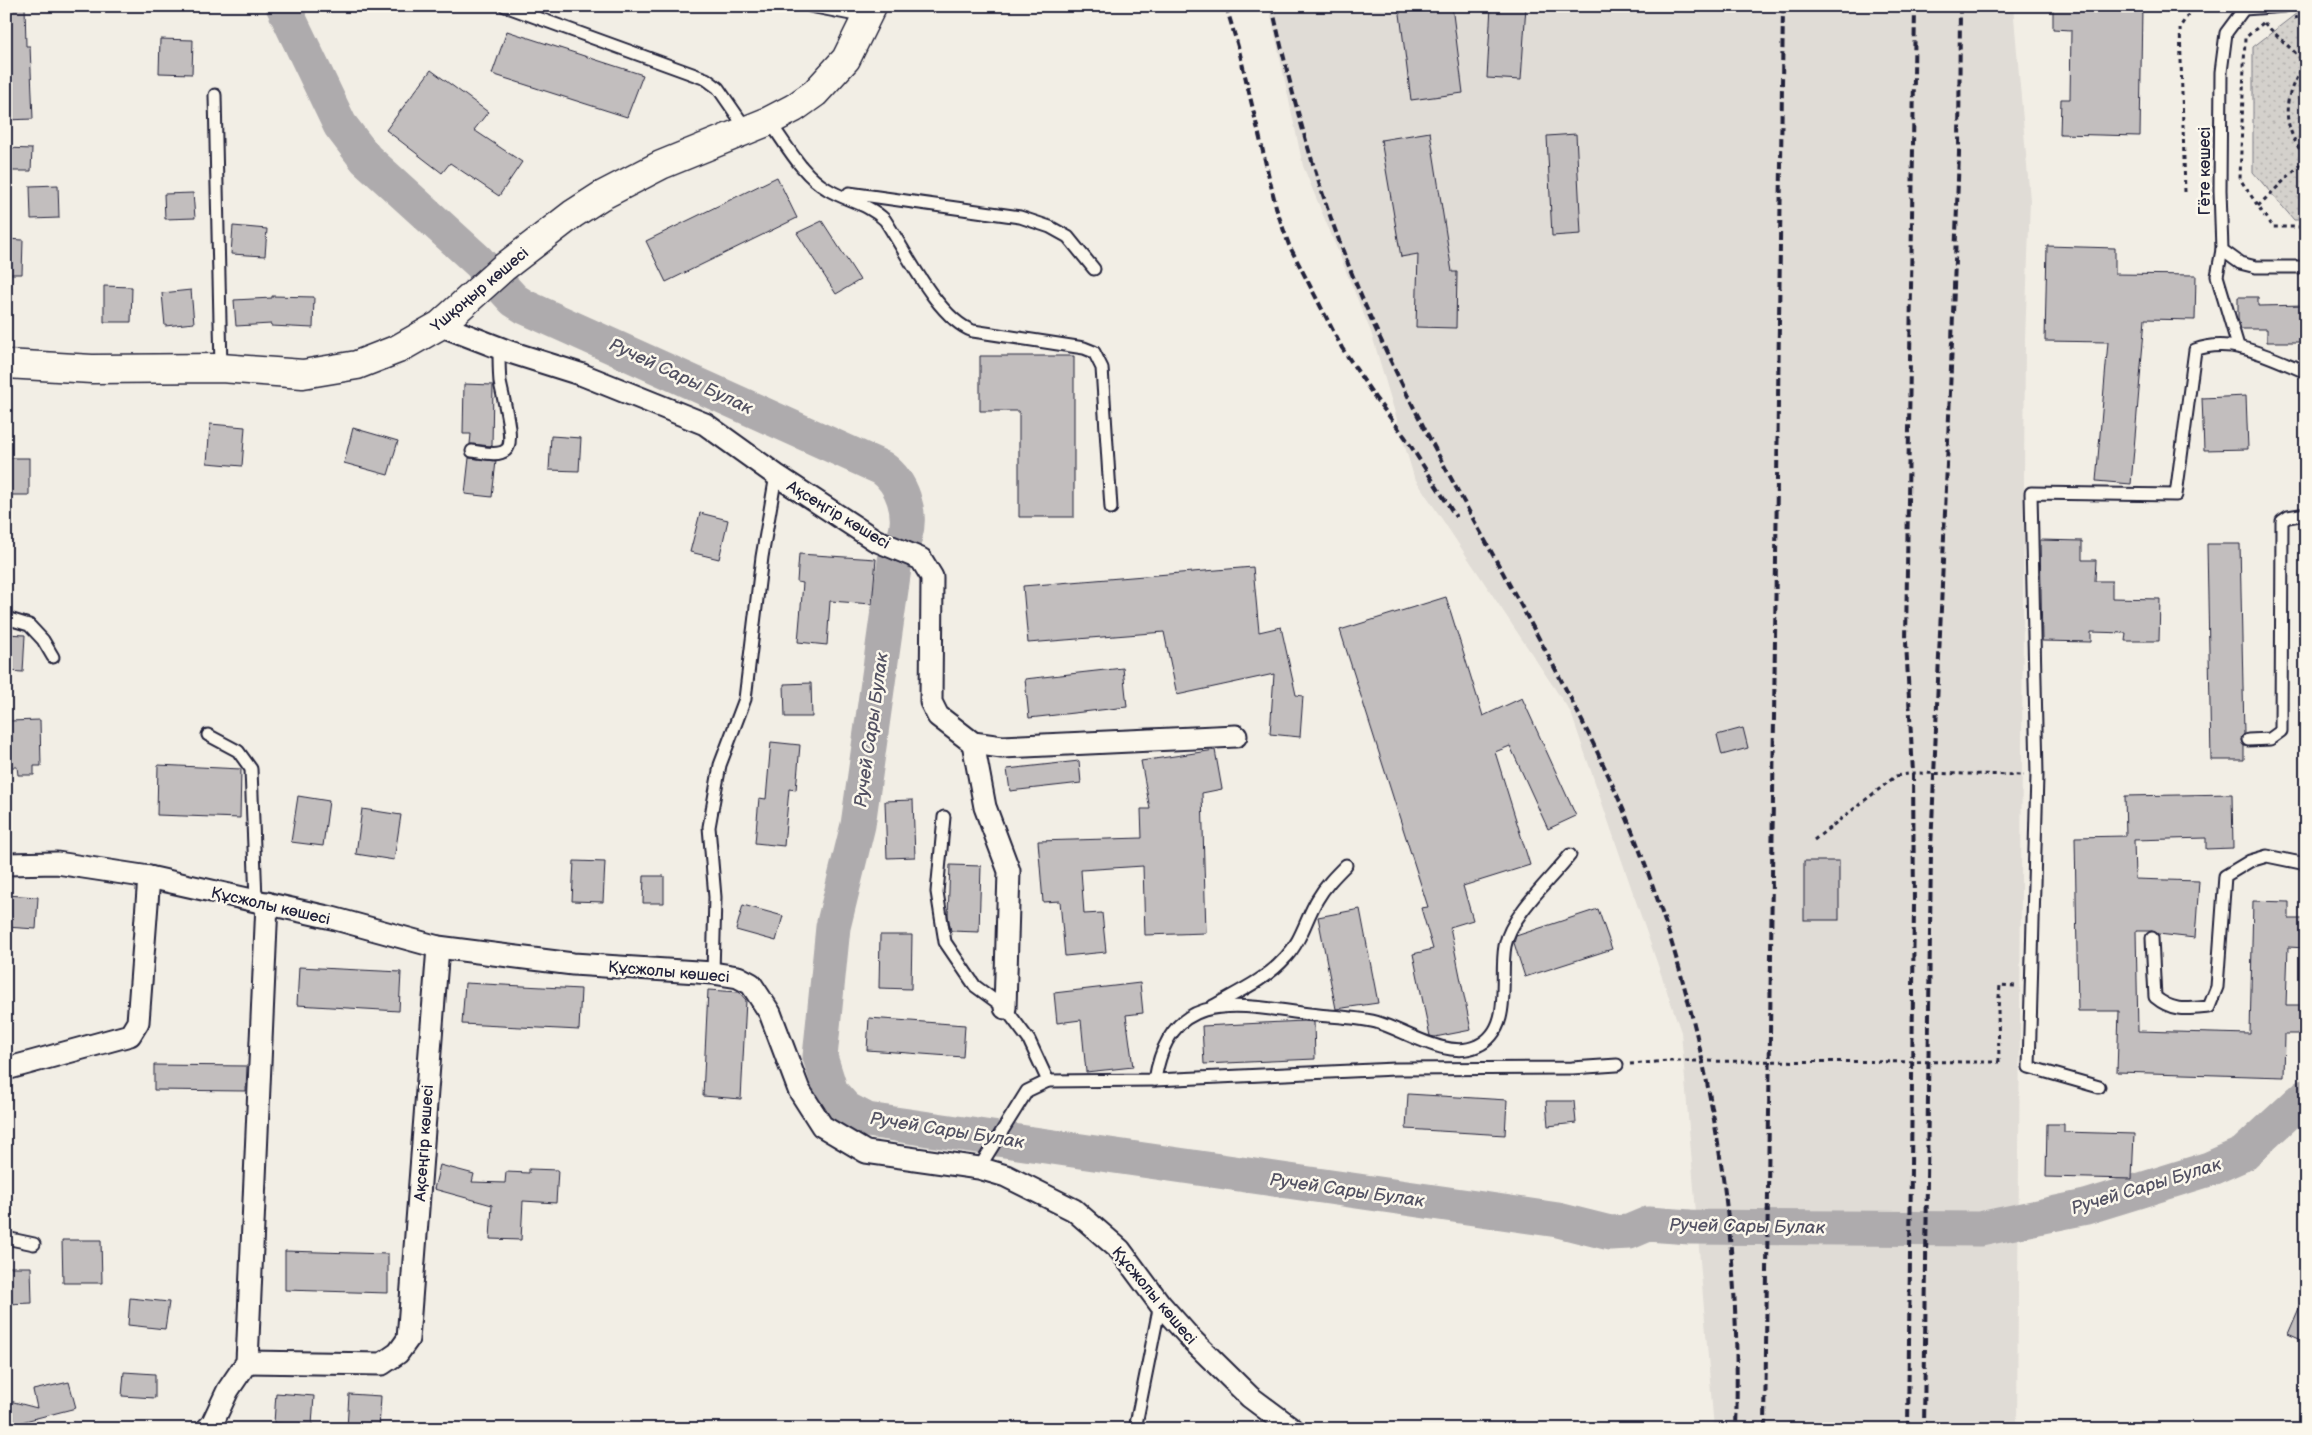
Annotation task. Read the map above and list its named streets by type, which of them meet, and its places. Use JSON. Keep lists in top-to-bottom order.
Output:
{
  "streets": {
    "main road": ["Үшқоңыр көшесі"],
    "street": ["Ақсеңгір көшесі", "Құсжолы көшесі"],
    "lane": ["Гёте көшесі"]
  },
  "crossings": [
    ["Үшқоңыр көшесі", "Ақсеңгір көшесі"],
    ["Ақсеңгір көшесі", "Құсжолы көшесі"]
  ],
  "water": ["Ручей Сары Булак"]
}
